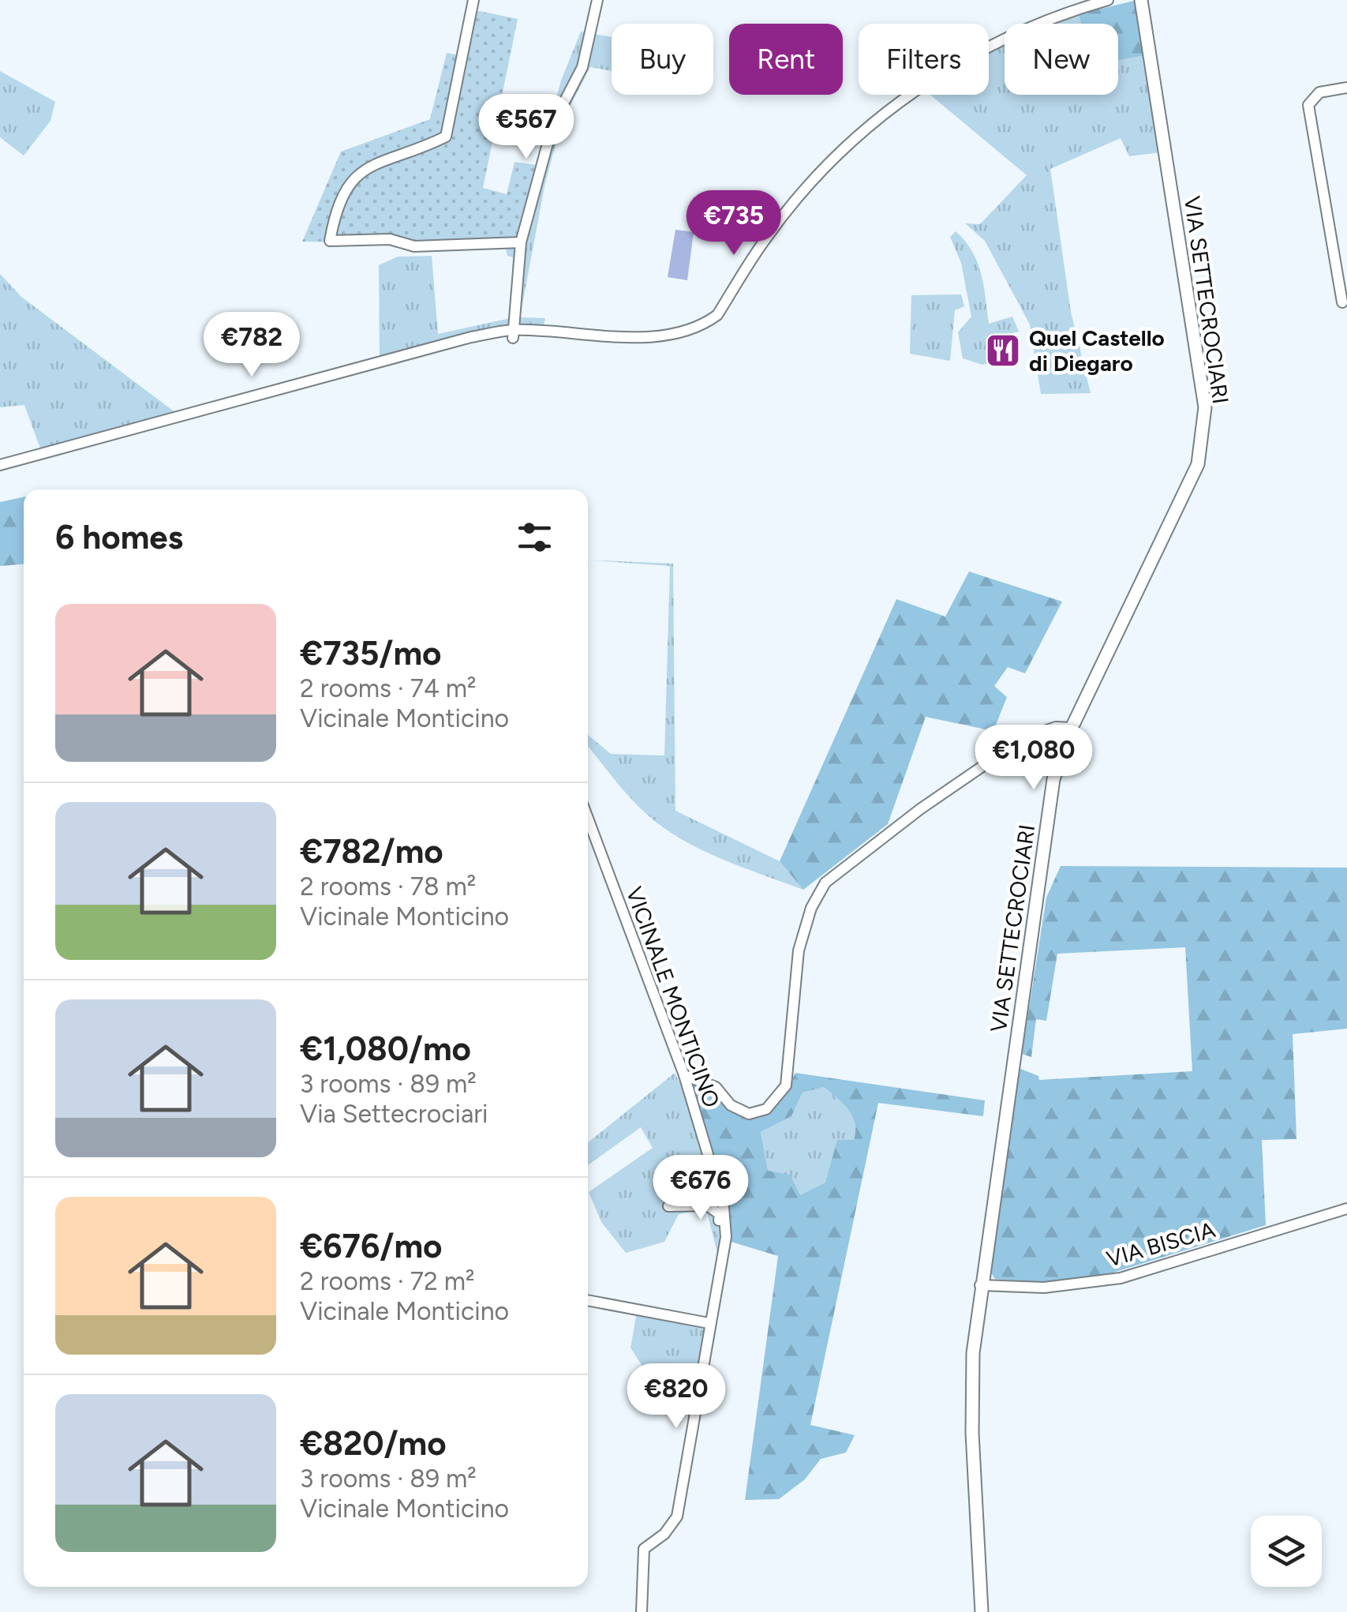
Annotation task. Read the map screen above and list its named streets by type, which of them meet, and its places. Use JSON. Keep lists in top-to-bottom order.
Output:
{
  "streets": {
    "main road": ["VIA SETTECROCIARI"],
    "street": ["VICINALE MONTICINO", "VIA BISCIA"]
  },
  "crossings": [
    ["VIA SETTECROCIARI", "VIA BISCIA"]
  ],
  "places": {
    "restaurant": ["Quel Castello di Diegaro"]
  },
  "page": {
    "chip": [
      "Buy",
      "Rent",
      "Filters",
      "New"
    ],
    "price": [
      "€567",
      "€735",
      "€782",
      "€1,080",
      "€676",
      "€820"
    ],
    "heading": "6 homes",
    "list": [
      {
        "name": "€735/mo",
        "note": "2 rooms · 74 m² · Vicinale Monticino"
      },
      {
        "name": "€782/mo",
        "note": "2 rooms · 78 m² · Vicinale Monticino"
      },
      {
        "name": "€1,080/mo",
        "note": "3 rooms · 89 m² · Via Settecrociari"
      },
      {
        "name": "€676/mo",
        "note": "2 rooms · 72 m² · Vicinale Monticino"
      },
      {
        "name": "€820/mo",
        "note": "3 rooms · 89 m² · Vicinale Monticino"
      }
    ]
  }
}
